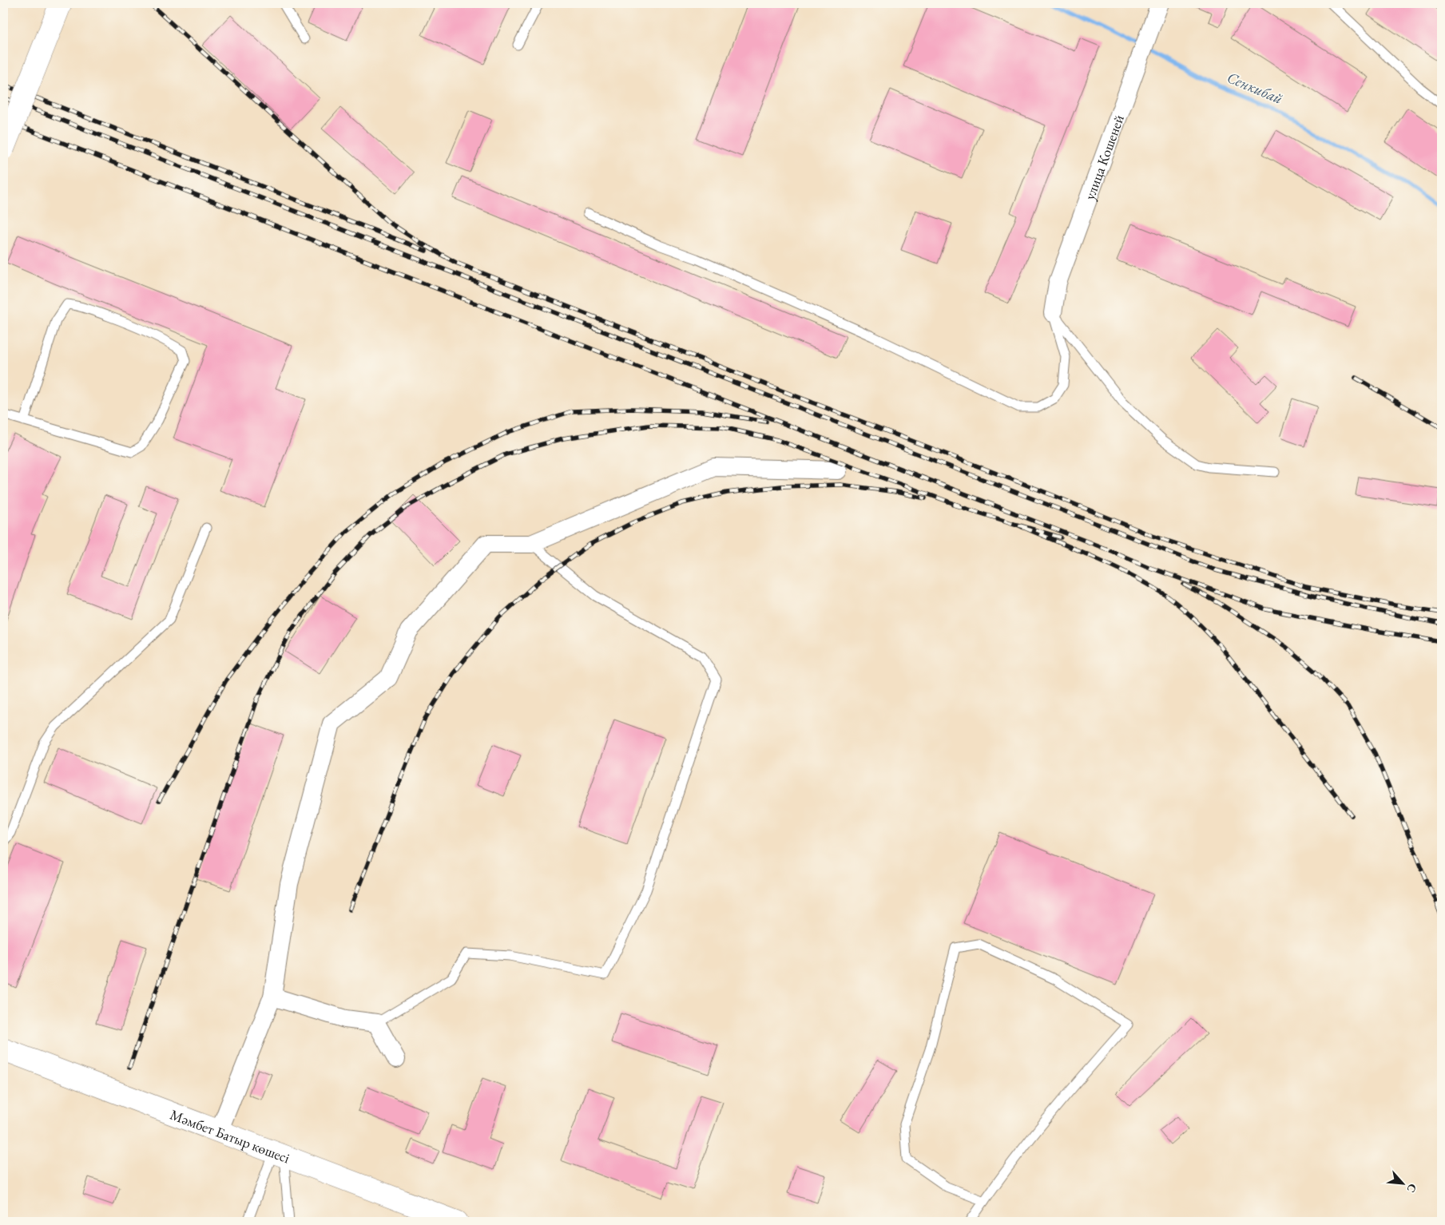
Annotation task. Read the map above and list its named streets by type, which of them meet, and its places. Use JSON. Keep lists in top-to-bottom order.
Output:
{
  "streets": {
    "main road": ["Мәмбет Батыр көшесі"],
    "street": ["улица Кошеней"]
  },
  "water": ["Сенкибай"],
  "north": "bottom right"
}
